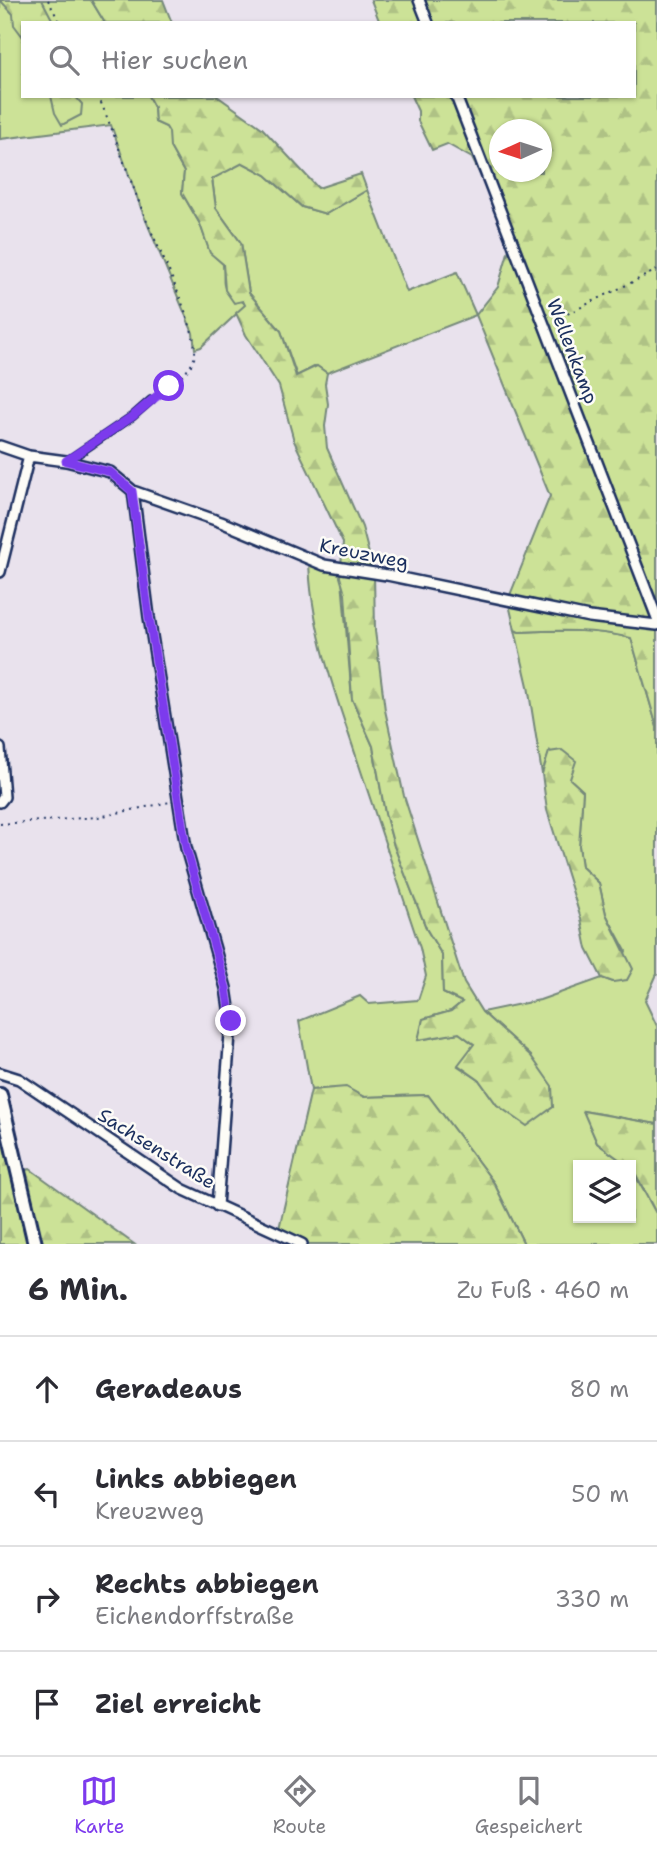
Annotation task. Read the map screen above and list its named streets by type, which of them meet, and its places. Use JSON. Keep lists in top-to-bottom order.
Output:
{
  "streets": {
    "street": ["Wellenkamp", "Kreuzweg", "Sachsenstraße"]
  },
  "north": "left",
  "page": {
    "search": "Hier suchen",
    "heading": ["6 Min.", "Zu Fuß · 460 m"],
    "list": [
      ["Geradeaus", "80 m"],
      ["Links abbiegen", "Kreuzweg", "50 m"],
      ["Rechts abbiegen", "Eichendorffstraße", "330 m"],
      "Ziel erreicht"
    ],
    "nav": ["Karte", "Route", "Gespeichert"]
  }
}
